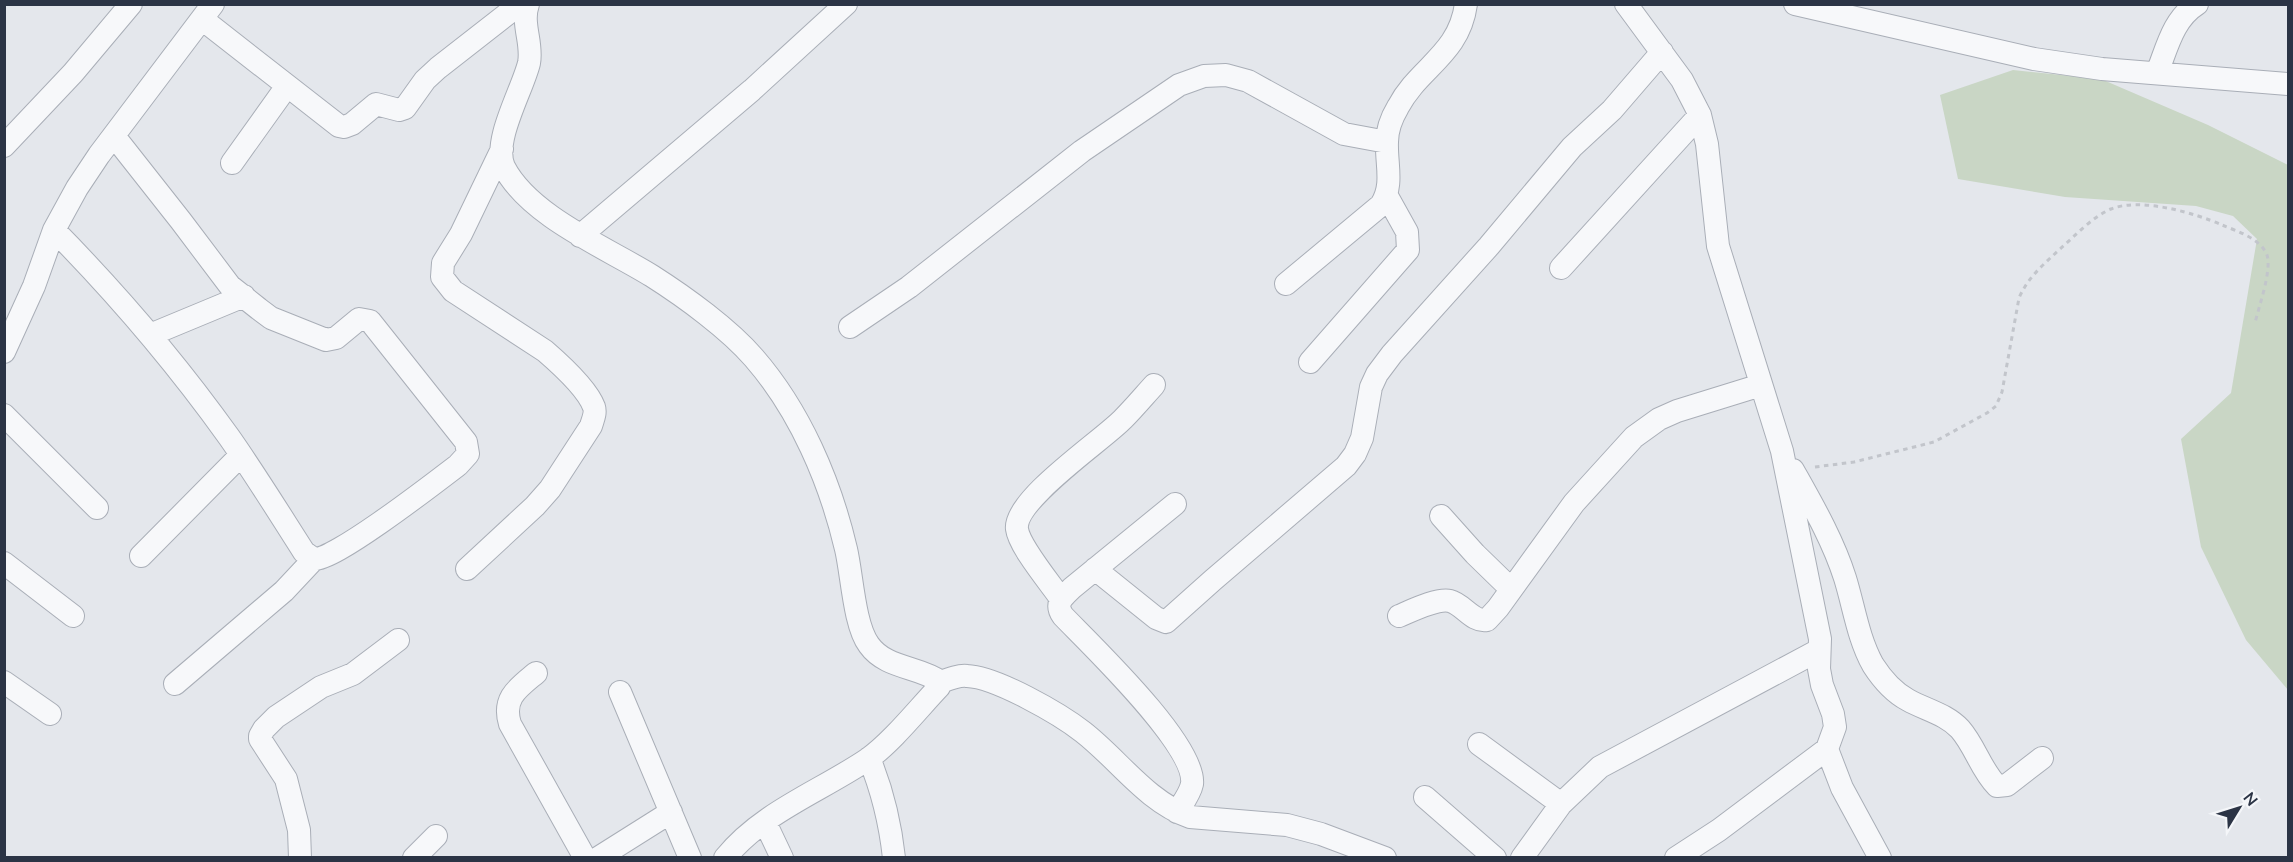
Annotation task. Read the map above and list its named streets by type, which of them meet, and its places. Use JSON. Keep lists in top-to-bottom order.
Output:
{
  "north": "top right"
}
